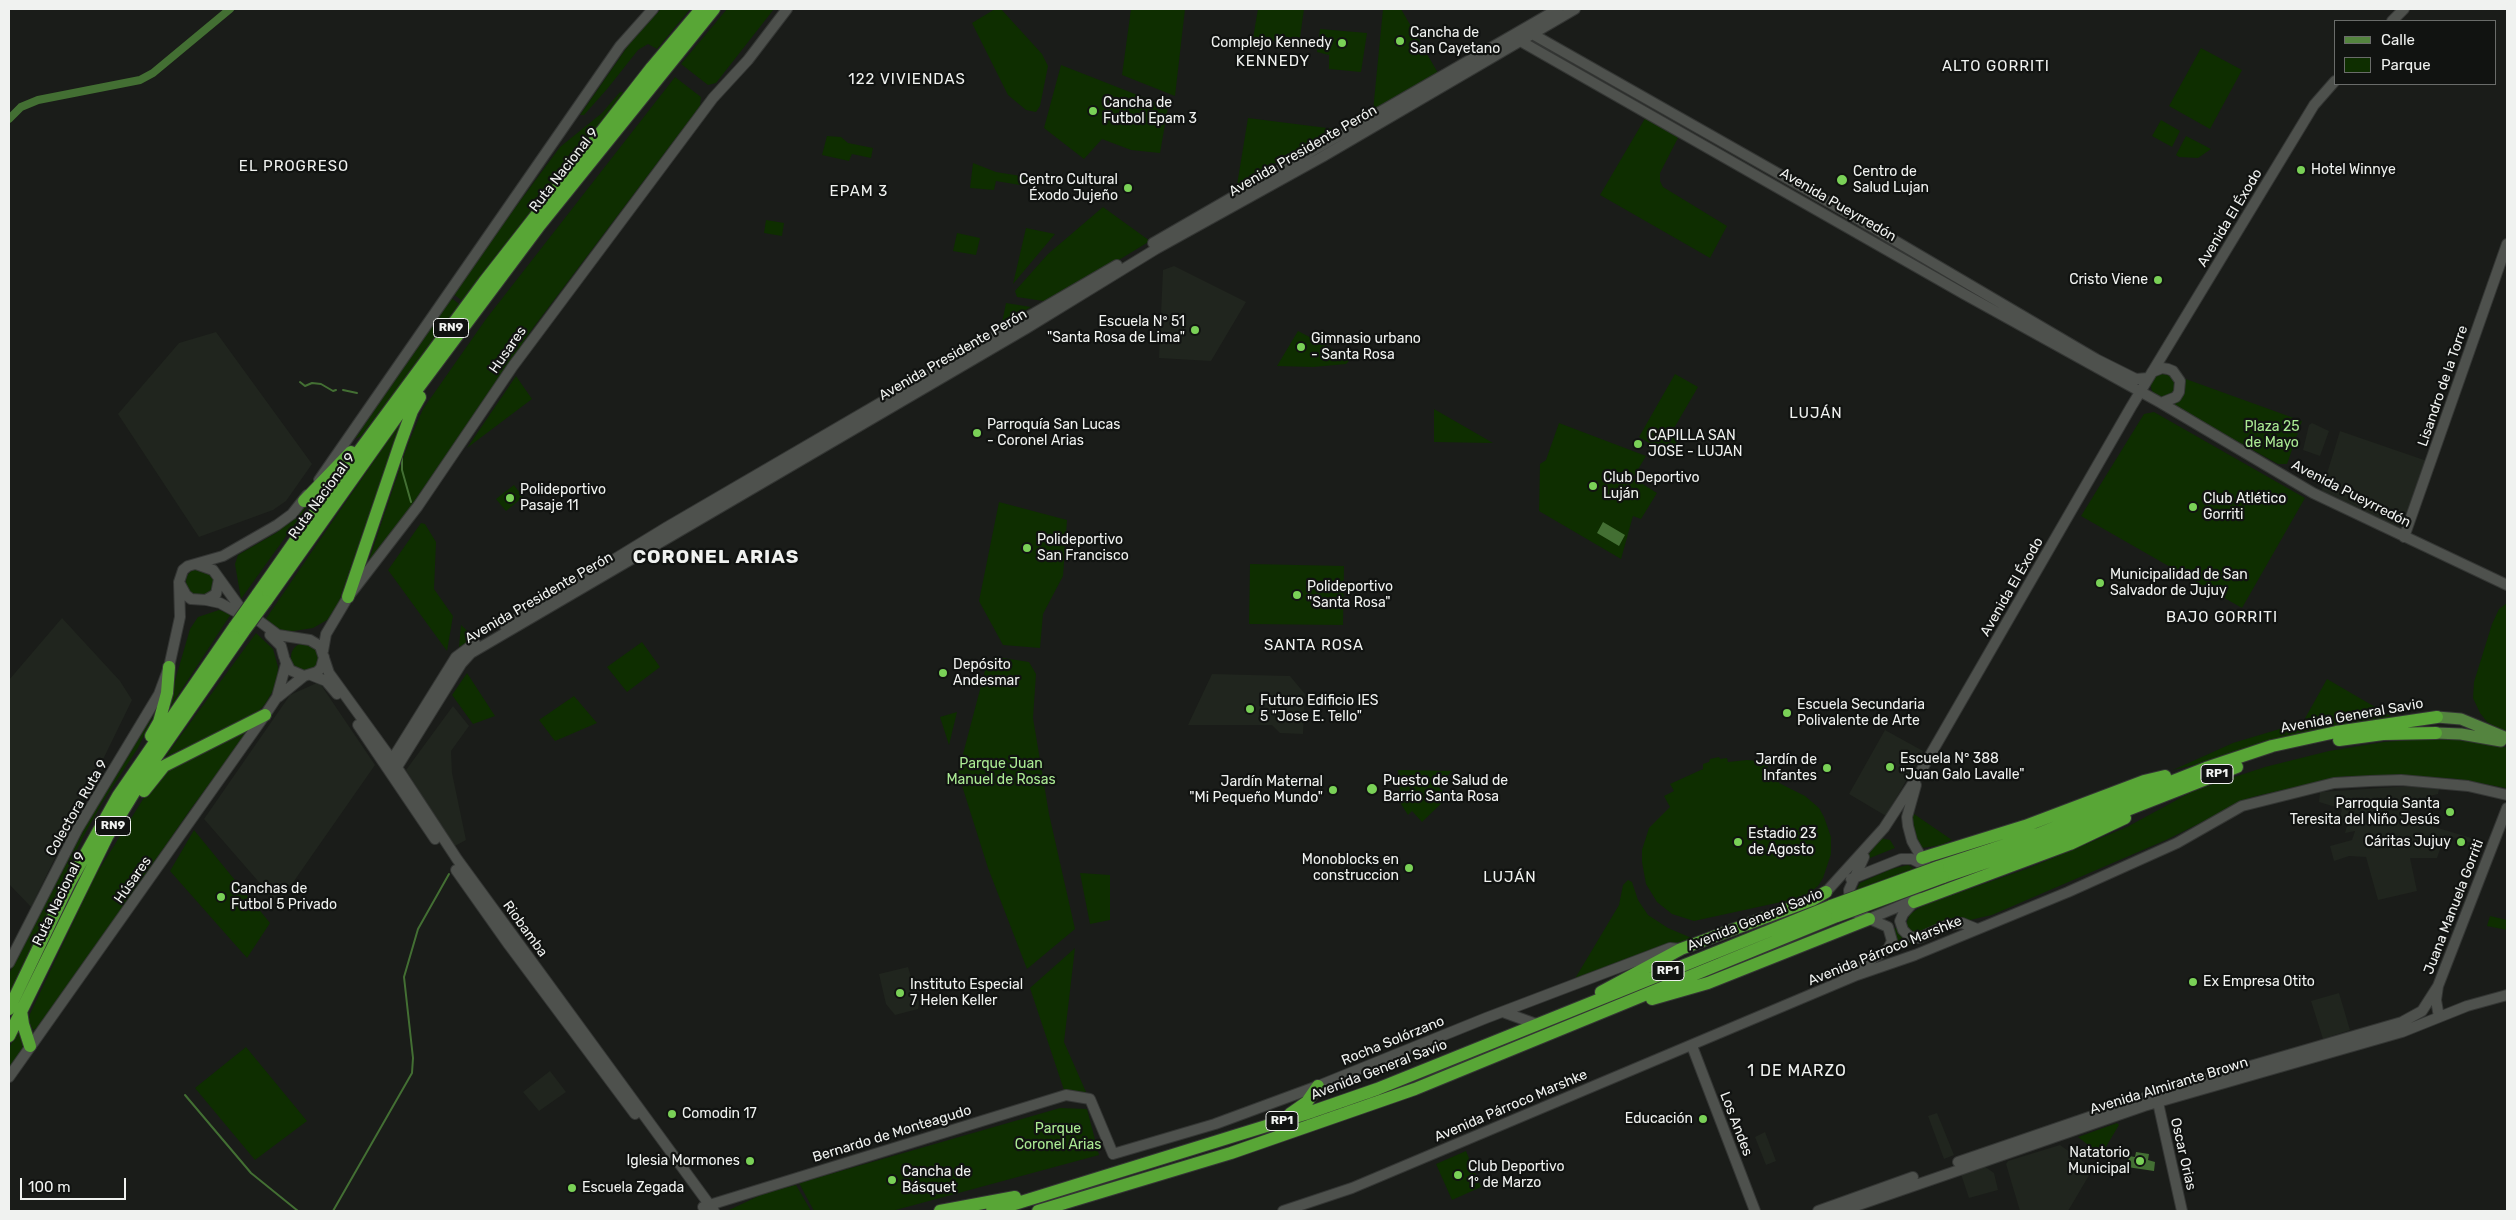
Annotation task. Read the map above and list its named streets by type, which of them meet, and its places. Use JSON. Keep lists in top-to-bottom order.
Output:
{
  "streets": {
    "highway": [
      "Ruta Nacional 9",
      "RN9",
      "Avenida General Savio",
      "RP1"
    ],
    "main road": [
      "Avenida Presidente Perón",
      "Avenida Pueyrredón",
      "Avenida El Éxodo",
      "Husares",
      "Lisandro de la Torre",
      "Colectora Ruta 9",
      "Húsares",
      "Juana Manuela Gorriti",
      "Riobamba",
      "Avenida Párroco Marshke",
      "Rocha Solórzano",
      "Avenida Almirante Brown",
      "Los Andes",
      "Bernardo de Monteagudo",
      "Oscar Orias"
    ]
  },
  "crossings": [
    ["Avenida Presidente Perón", "Avenida Pueyrredón"],
    ["Avenida Presidente Perón", "Riobamba"],
    ["Avenida Pueyrredón", "Avenida El Éxodo"],
    ["Avenida Pueyrredón", "Lisandro de la Torre"],
    ["Avenida El Éxodo", "Avenida Párroco Marshke"],
    ["Juana Manuela Gorriti", "Avenida Almirante Brown"],
    ["Riobamba", "Bernardo de Monteagudo"],
    ["Avenida Párroco Marshke", "Los Andes"],
    ["Rocha Solórzano", "Bernardo de Monteagudo"],
    ["Avenida Almirante Brown", "Oscar Orias"]
  ],
  "districts": [
    "KENNEDY",
    "ALTO GORRITI",
    "122 VIVIENDAS",
    "EL PROGRESO",
    "EPAM 3",
    "LUJÁN",
    "CORONEL ARIAS",
    "BAJO GORRITI",
    "SANTA ROSA",
    "LUJÁN",
    "1 DE MARZO"
  ],
  "parks": ["Plaza 25 de Mayo", "Parque Juan Manuel de Rosas", "Parque Coronel Arias"],
  "places": [
    "Cancha de San Cayetano",
    "Complejo Kennedy",
    "Cancha de Futbol Epam 3",
    "Hotel Winnye",
    "Centro de Salud Lujan",
    "Centro Cultural Éxodo Jujeño",
    "Cristo Viene",
    "Escuela Nº 51 \"Santa Rosa de Lima\"",
    "Gimnasio urbano - Santa Rosa",
    "Parroquía San Lucas - Coronel Arias",
    "CAPILLA SAN JOSE - LUJAN",
    "Club Deportivo Luján",
    "Polideportivo Pasaje 11",
    "Club Atlético Gorriti",
    "Polideportivo San Francisco",
    "Municipalidad de San Salvador de Jujuy",
    "Polideportivo \"Santa Rosa\"",
    "Depósito Andesmar",
    "Futuro Edificio IES 5 \"Jose E. Tello\"",
    "Escuela Secundaria Polivalente de Arte",
    "Escuela N° 388 \"Juan Galo Lavalle\"",
    "Jardín de Infantes",
    "Puesto de Salud de Barrio Santa Rosa",
    "Jardín Maternal \"Mi Pequeño Mundo\"",
    "Parroquia Santa Teresita del Niño Jesús",
    "Estadio 23 de Agosto",
    "Cáritas Jujuy",
    "Monoblocks en construccion",
    "Canchas de Futbol 5 Privado",
    "Ex Empresa Otito",
    "Instituto Especial 7 Helen Keller",
    "Comodin 17",
    "Educación",
    "Iglesia Mormones",
    "Natatorio Municipal",
    "Club Deportivo 1º de Marzo",
    "Cancha de Básquet",
    "Escuela Zegada"
  ],
  "legend": ["Calle", "Parque"],
  "scale_bar": "100 m"
}
